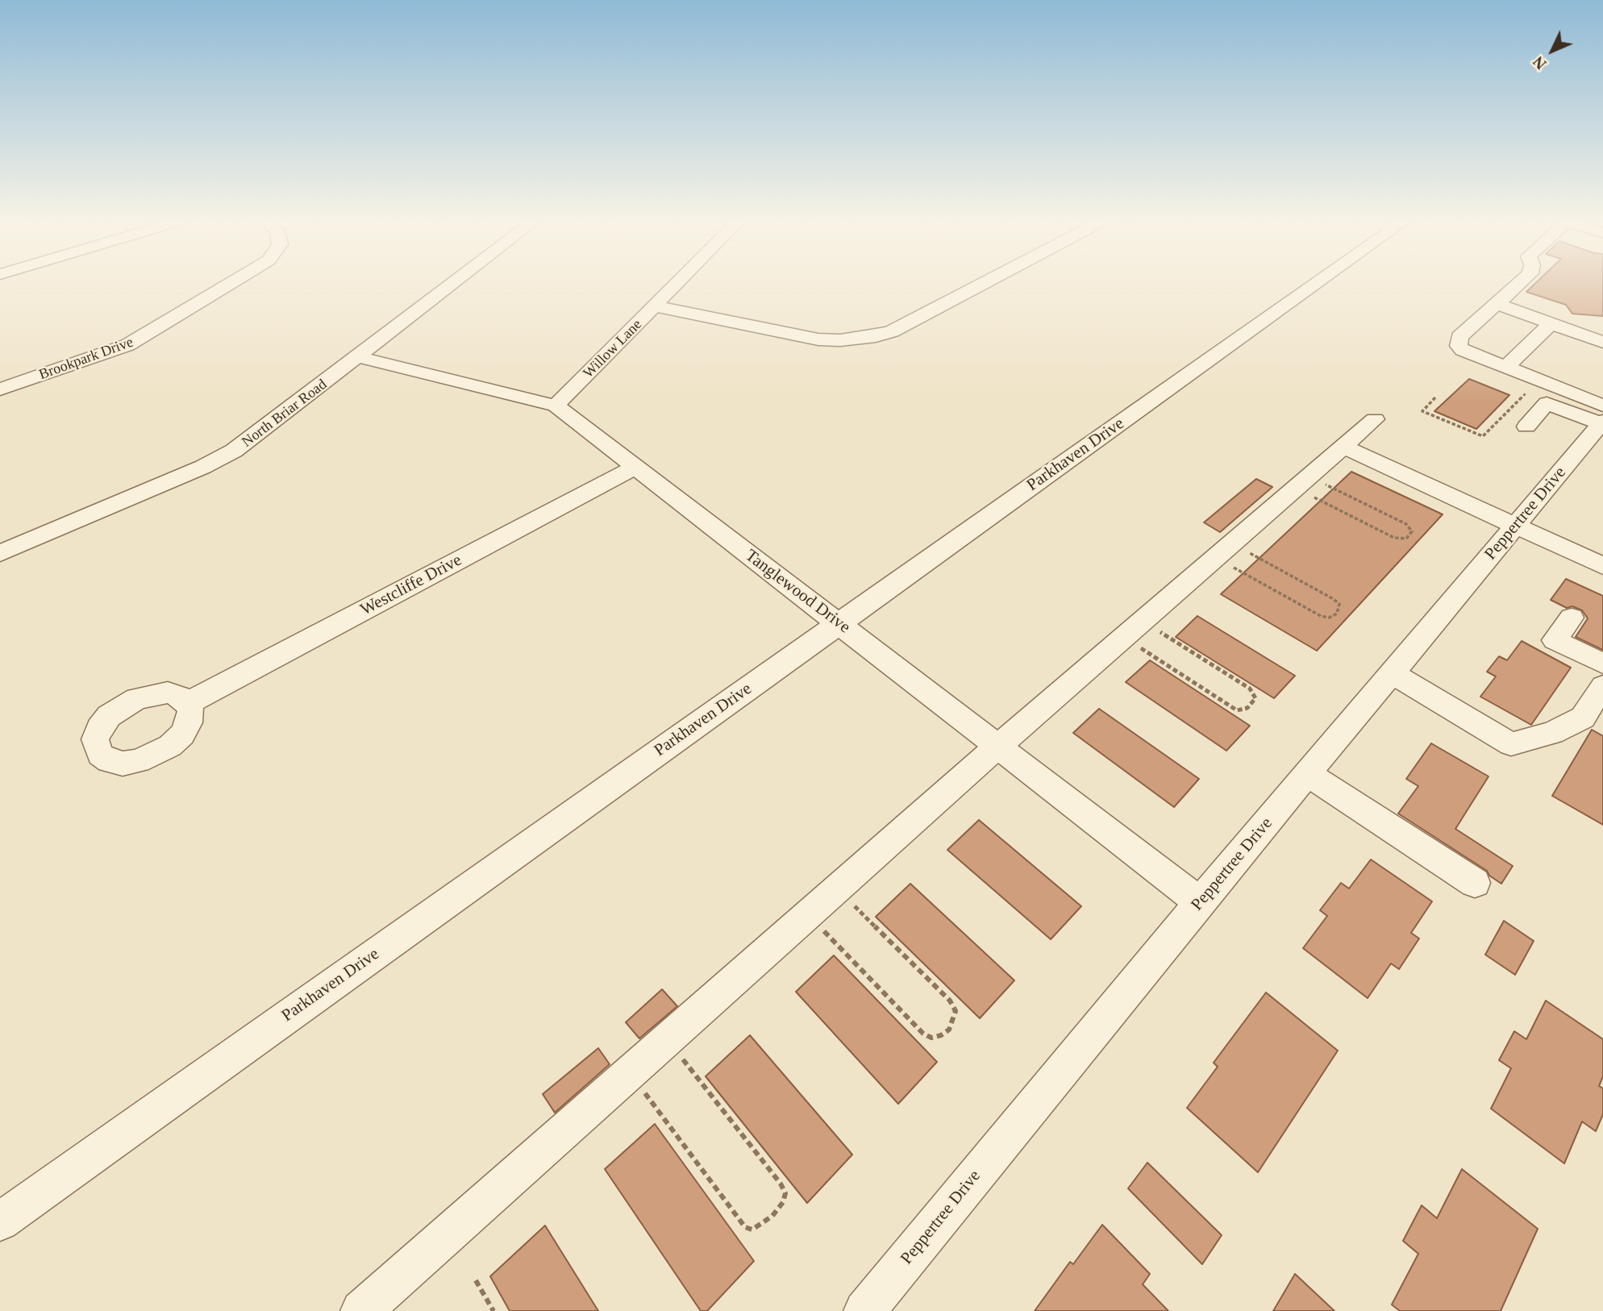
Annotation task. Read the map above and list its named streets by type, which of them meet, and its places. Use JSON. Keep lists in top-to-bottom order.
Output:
{
  "streets": {
    "street": [
      "Willow Lane",
      "Brookpark Drive",
      "North Briar Road",
      "Parkhaven Drive",
      "Peppertree Drive",
      "Westcliffe Drive",
      "Tanglewood Drive"
    ]
  },
  "crossings": [
    ["Willow Lane", "Tanglewood Drive"],
    ["North Briar Road", "Tanglewood Drive"],
    ["Parkhaven Drive", "Tanglewood Drive"],
    ["Peppertree Drive", "Tanglewood Drive"],
    ["Westcliffe Drive", "Tanglewood Drive"]
  ],
  "north": "bottom left"
}
